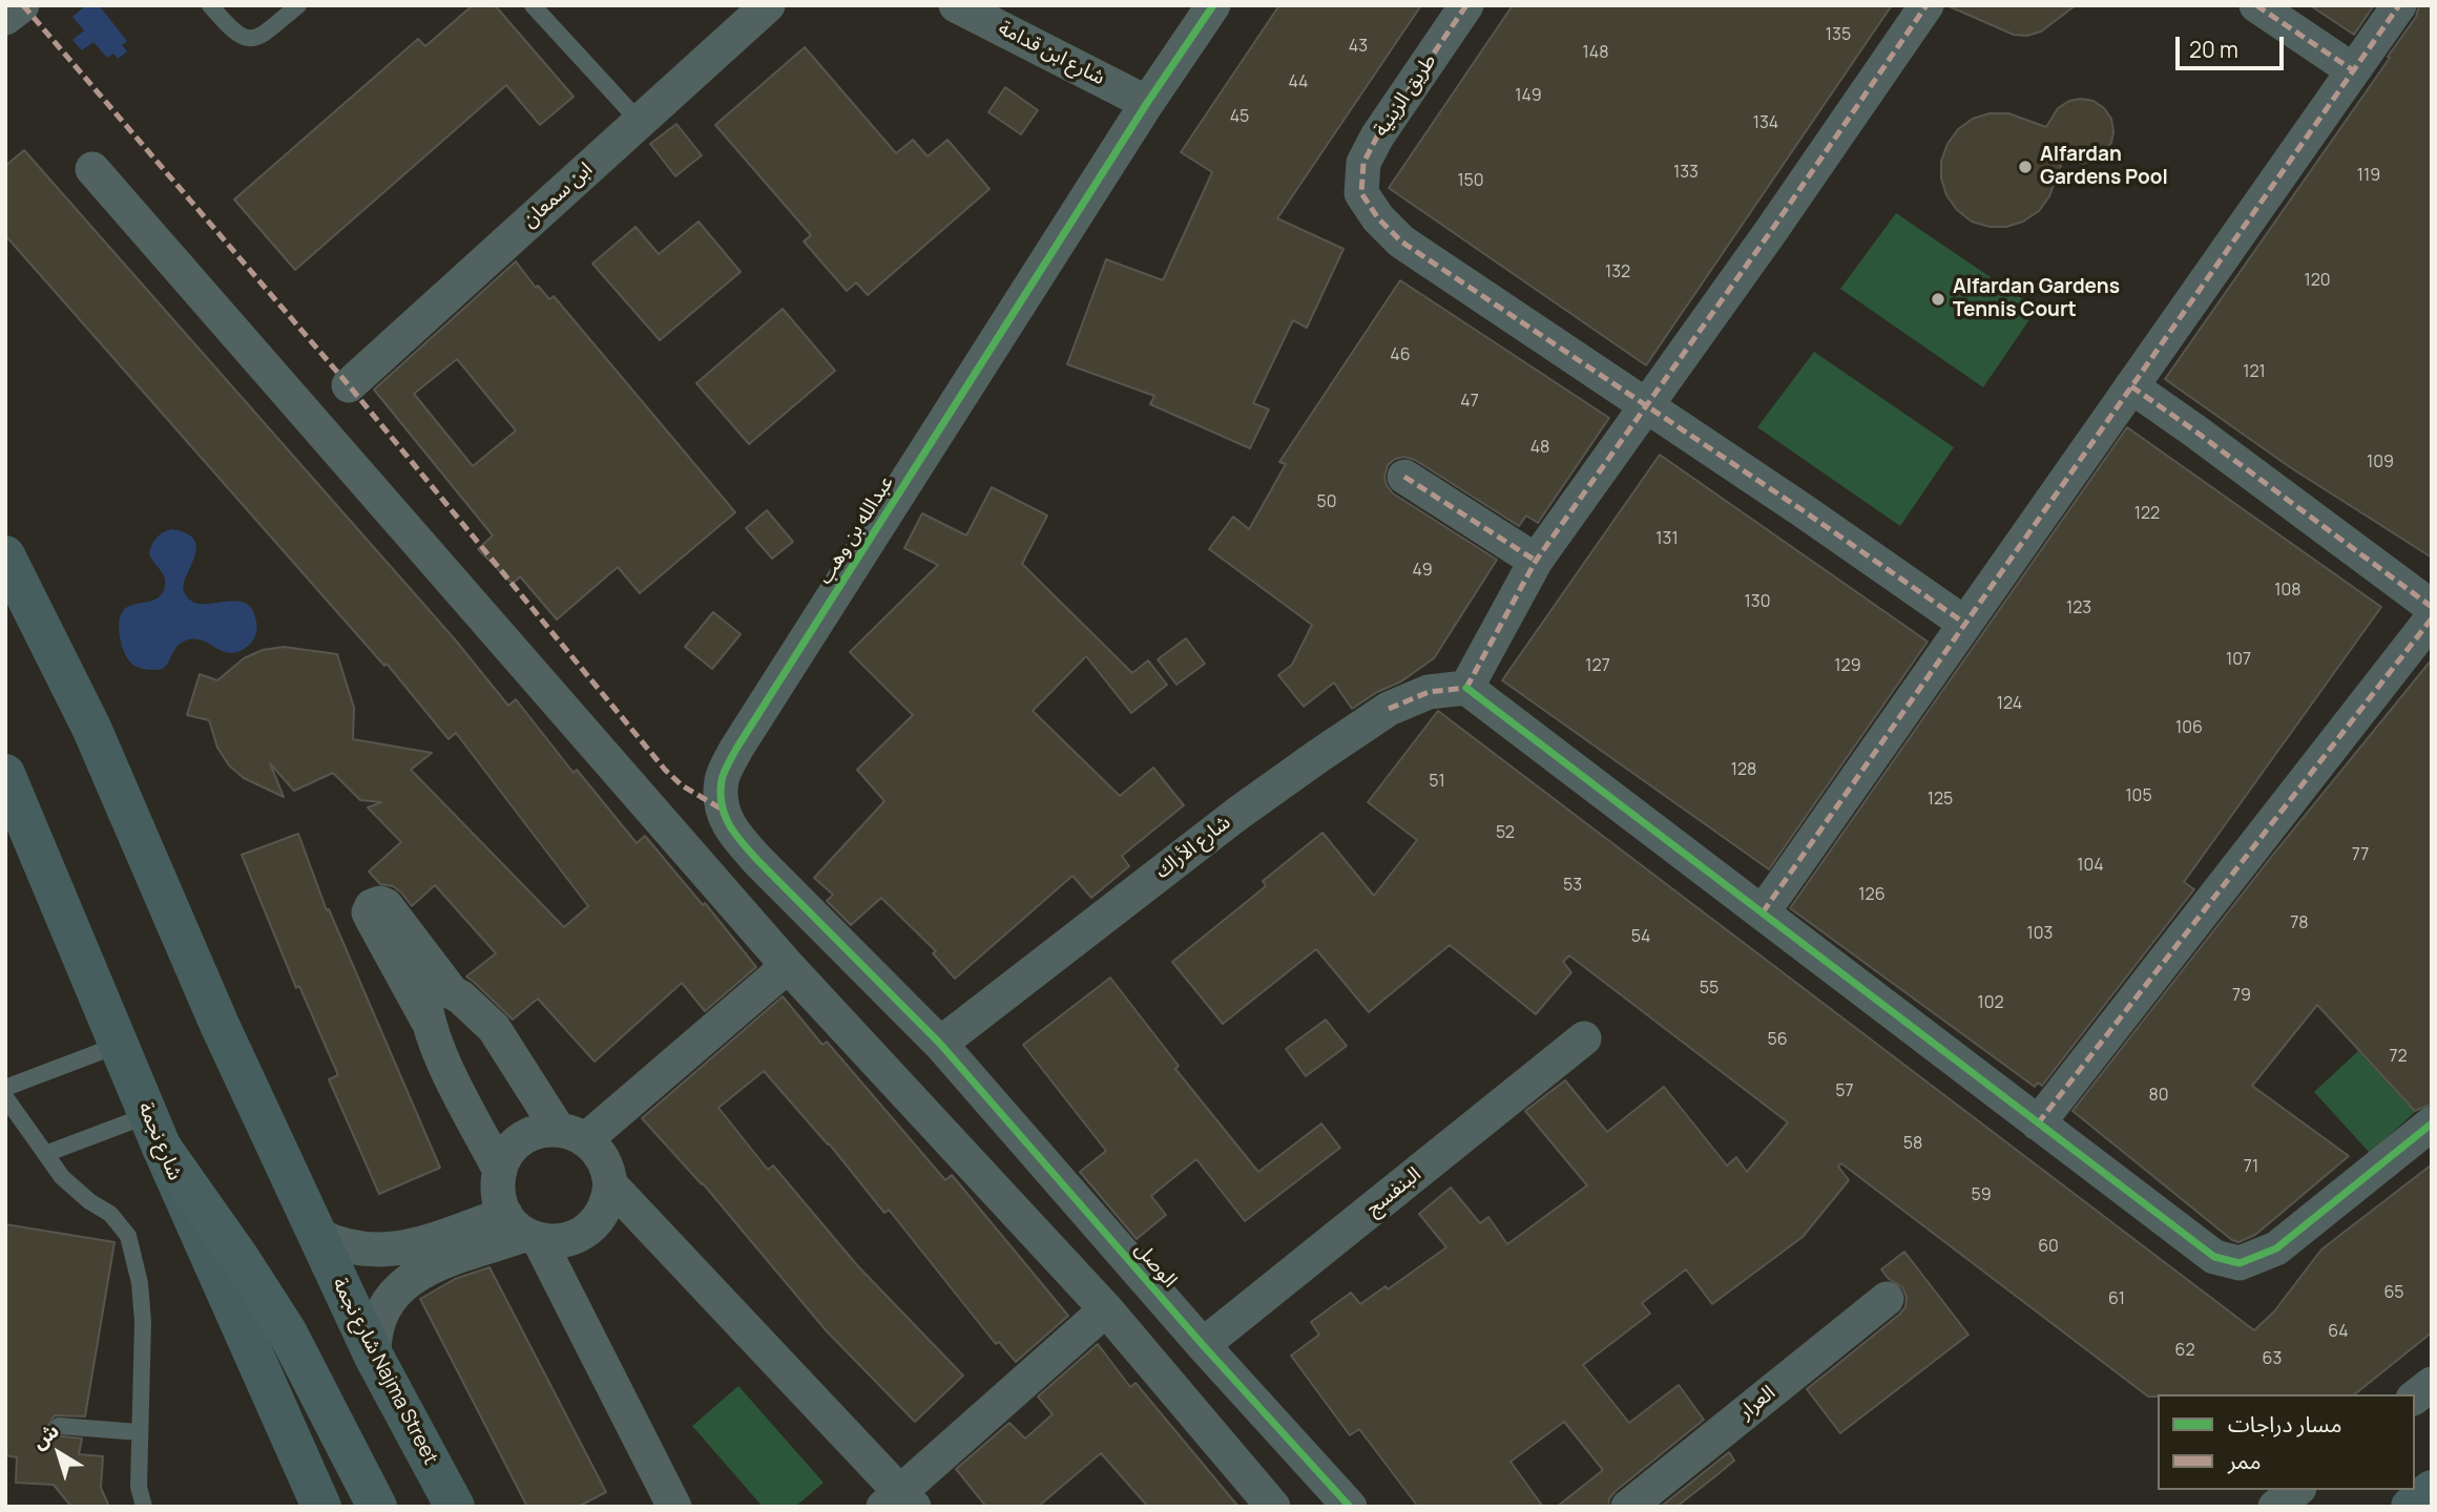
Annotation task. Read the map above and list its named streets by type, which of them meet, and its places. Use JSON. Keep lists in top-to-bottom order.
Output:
{
  "streets": {
    "main road": ["شارع نجمة", "شارع نجمة Najma Street"],
    "street": [
      "شارع ابن قدامة",
      "طريق الزينية",
      "ابن سمعان",
      "عبدالله بن وهب",
      "شارع الأراك",
      "البنفسج",
      "الوصل",
      "العرار"
    ]
  },
  "crossings": [
    ["شارع ابن قدامة", "عبدالله بن وهب"],
    ["عبدالله بن وهب", "شارع الأراك"],
    ["عبدالله بن وهب", "الوصل"],
    ["شارع الأراك", "الوصل"],
    ["البنفسج", "الوصل"]
  ],
  "places": ["Alfardan Gardens Pool", "Alfardan Gardens Tennis Court"],
  "house_numbers": [
    "135",
    "43",
    "148",
    "44",
    "149",
    "45",
    "134",
    "133",
    "119",
    "150",
    "132",
    "120",
    "46",
    "121",
    "47",
    "48",
    "109",
    "50",
    "122",
    "131",
    "49",
    "108",
    "130",
    "123",
    "107",
    "127",
    "129",
    "124",
    "106",
    "128",
    "51",
    "105",
    "125",
    "52",
    "77",
    "104",
    "53",
    "126",
    "78",
    "103",
    "54",
    "55",
    "79",
    "102",
    "56",
    "72",
    "57",
    "80",
    "58",
    "71",
    "59",
    "60",
    "65",
    "61",
    "64",
    "62",
    "63"
  ],
  "legend": ["مسار دراجات", "ممر"],
  "scale_bar": "20 m",
  "north": "top left"
}
